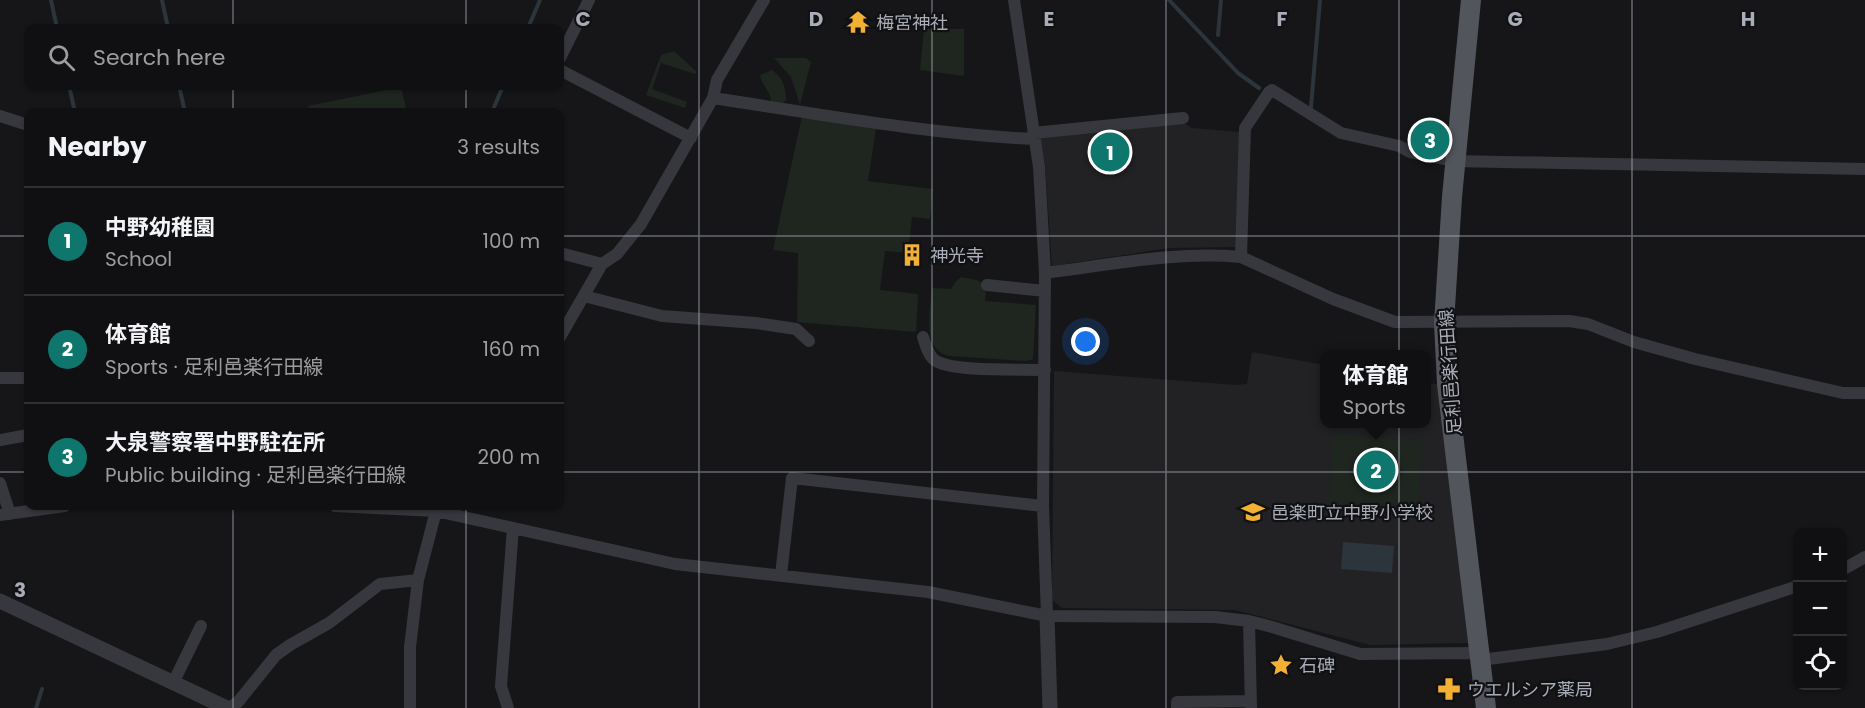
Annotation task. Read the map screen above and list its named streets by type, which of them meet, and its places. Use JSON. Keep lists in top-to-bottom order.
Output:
{
  "streets": {
    "main road": ["足利邑楽行田線"]
  },
  "places": {
    "temple": ["梅宮神社"],
    "building": ["神光寺"],
    "school or university": ["邑楽町立中野小学校"],
    "place": ["石碑"],
    "pharmacy": ["ウエルシア薬局"]
  },
  "page": {
    "search": "Search here",
    "heading": ["Nearby", "3 results"],
    "pins": ["3", "1", "2"],
    "list": [
      {
        "mark": "1",
        "name": "中野幼稚園",
        "note": "School",
        "value": "100 m"
      },
      {
        "mark": "2",
        "name": "体育館",
        "note": "Sports · 足利邑楽行田線",
        "value": "160 m"
      },
      {
        "mark": "3",
        "name": "大泉警察署中野駐在所",
        "note": "Public building · 足利邑楽行田線",
        "value": "200 m"
      }
    ],
    "popup": ["体育館", "Sports"],
    "map_buttons": ["+", "−"]
  },
  "grid": {
    "columns": [
      "C",
      "D",
      "E",
      "F",
      "G",
      "H"
    ],
    "rows": ["3"]
  }
}
